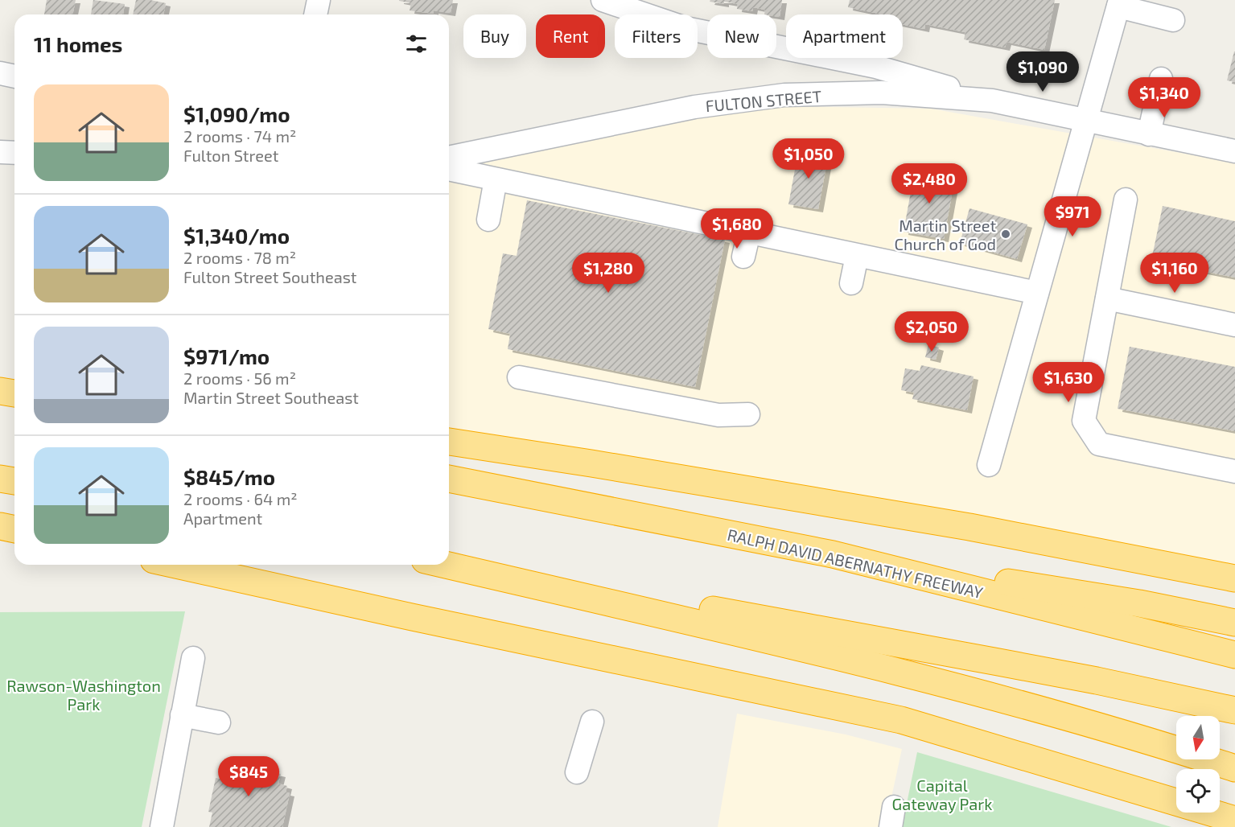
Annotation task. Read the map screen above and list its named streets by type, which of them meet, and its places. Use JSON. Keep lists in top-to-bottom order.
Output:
{
  "streets": {
    "highway": ["RALPH DAVID ABERNATHY FREEWAY"],
    "street": ["FULTON STREET"]
  },
  "parks": ["Rawson-Washington Park", "Capital Gateway Park"],
  "places": ["Martin Street Church of God"],
  "north": "bottom",
  "page": {
    "chip": [
      "Buy",
      "Rent",
      "Filters",
      "New",
      "Apartment"
    ],
    "heading": "11 homes",
    "price": [
      "$1,090",
      "$1,340",
      "$1,050",
      "$2,480",
      "$971",
      "$1,680",
      "$1,280",
      "$1,160",
      "$2,050",
      "$1,630",
      "$845"
    ],
    "list": [
      {
        "name": "$1,090/mo",
        "note": "2 rooms · 74 m² · Fulton Street"
      },
      {
        "name": "$1,340/mo",
        "note": "2 rooms · 78 m² · Fulton Street Southeast"
      },
      {
        "name": "$971/mo",
        "note": "2 rooms · 56 m² · Martin Street Southeast"
      },
      {
        "name": "$845/mo",
        "note": "2 rooms · 64 m² · Apartment"
      }
    ]
  }
}
